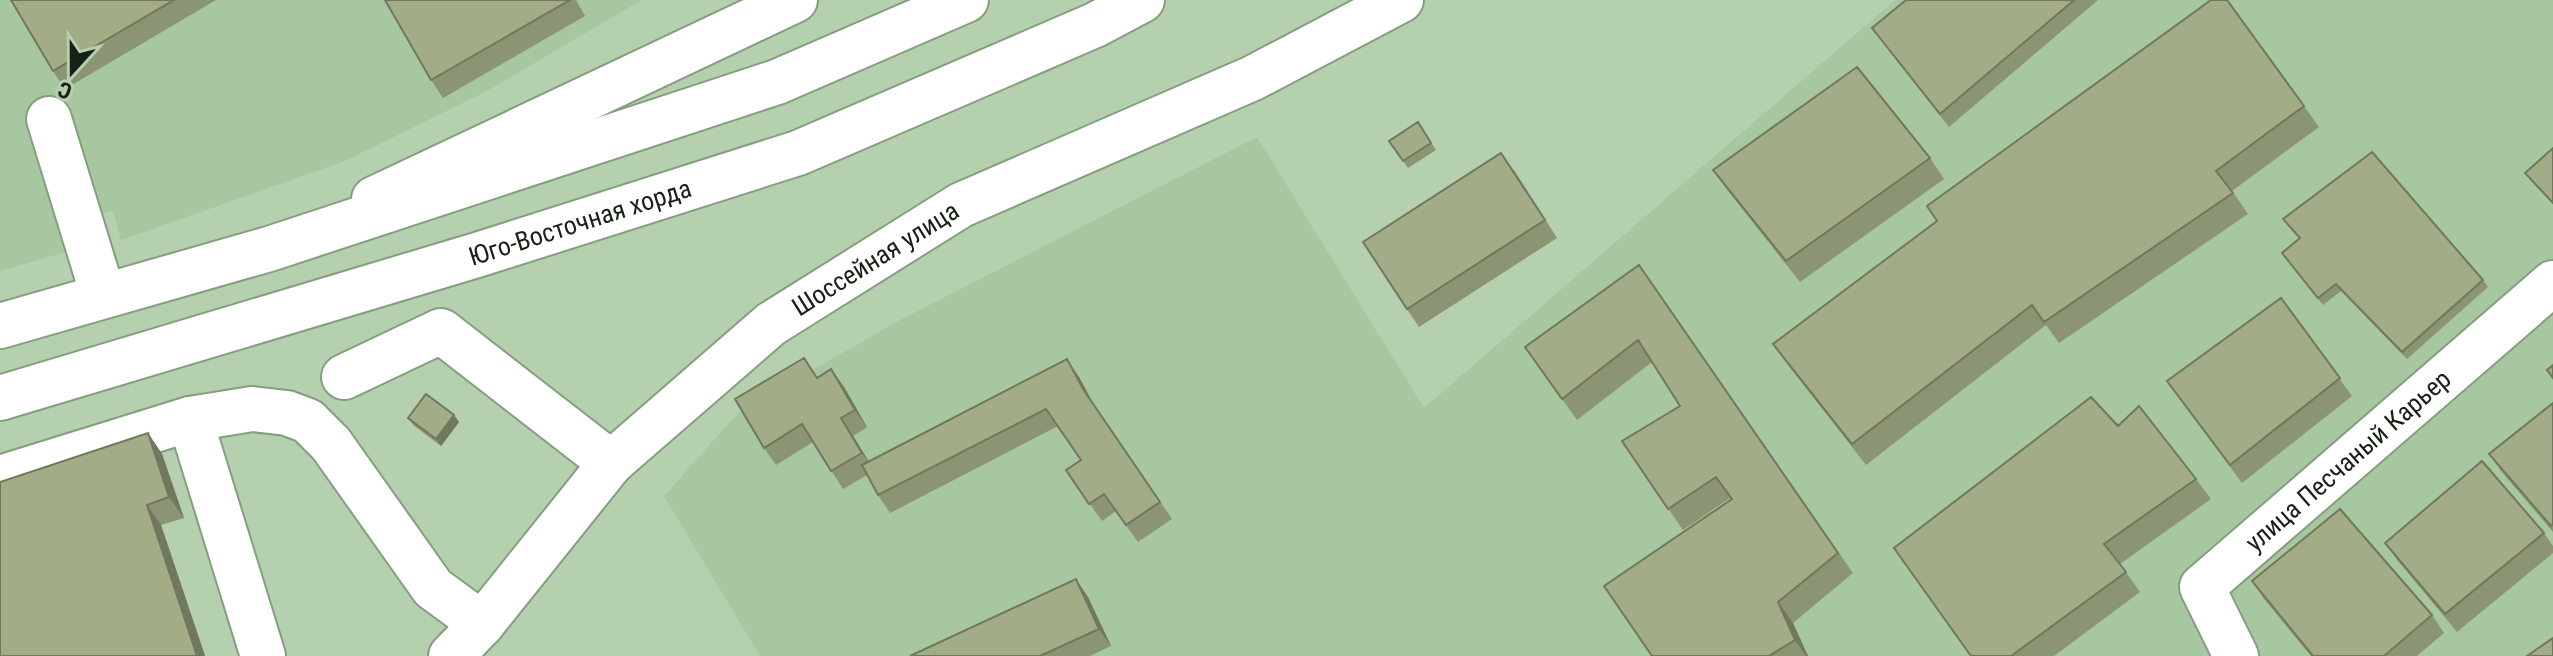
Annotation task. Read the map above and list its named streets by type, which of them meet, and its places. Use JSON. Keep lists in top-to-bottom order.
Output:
{
  "streets": {
    "main road": ["Юго-Восточная хорда", "Шоссейная улица", "улица Песчаный Карьер"]
  },
  "north": "bottom"
}
